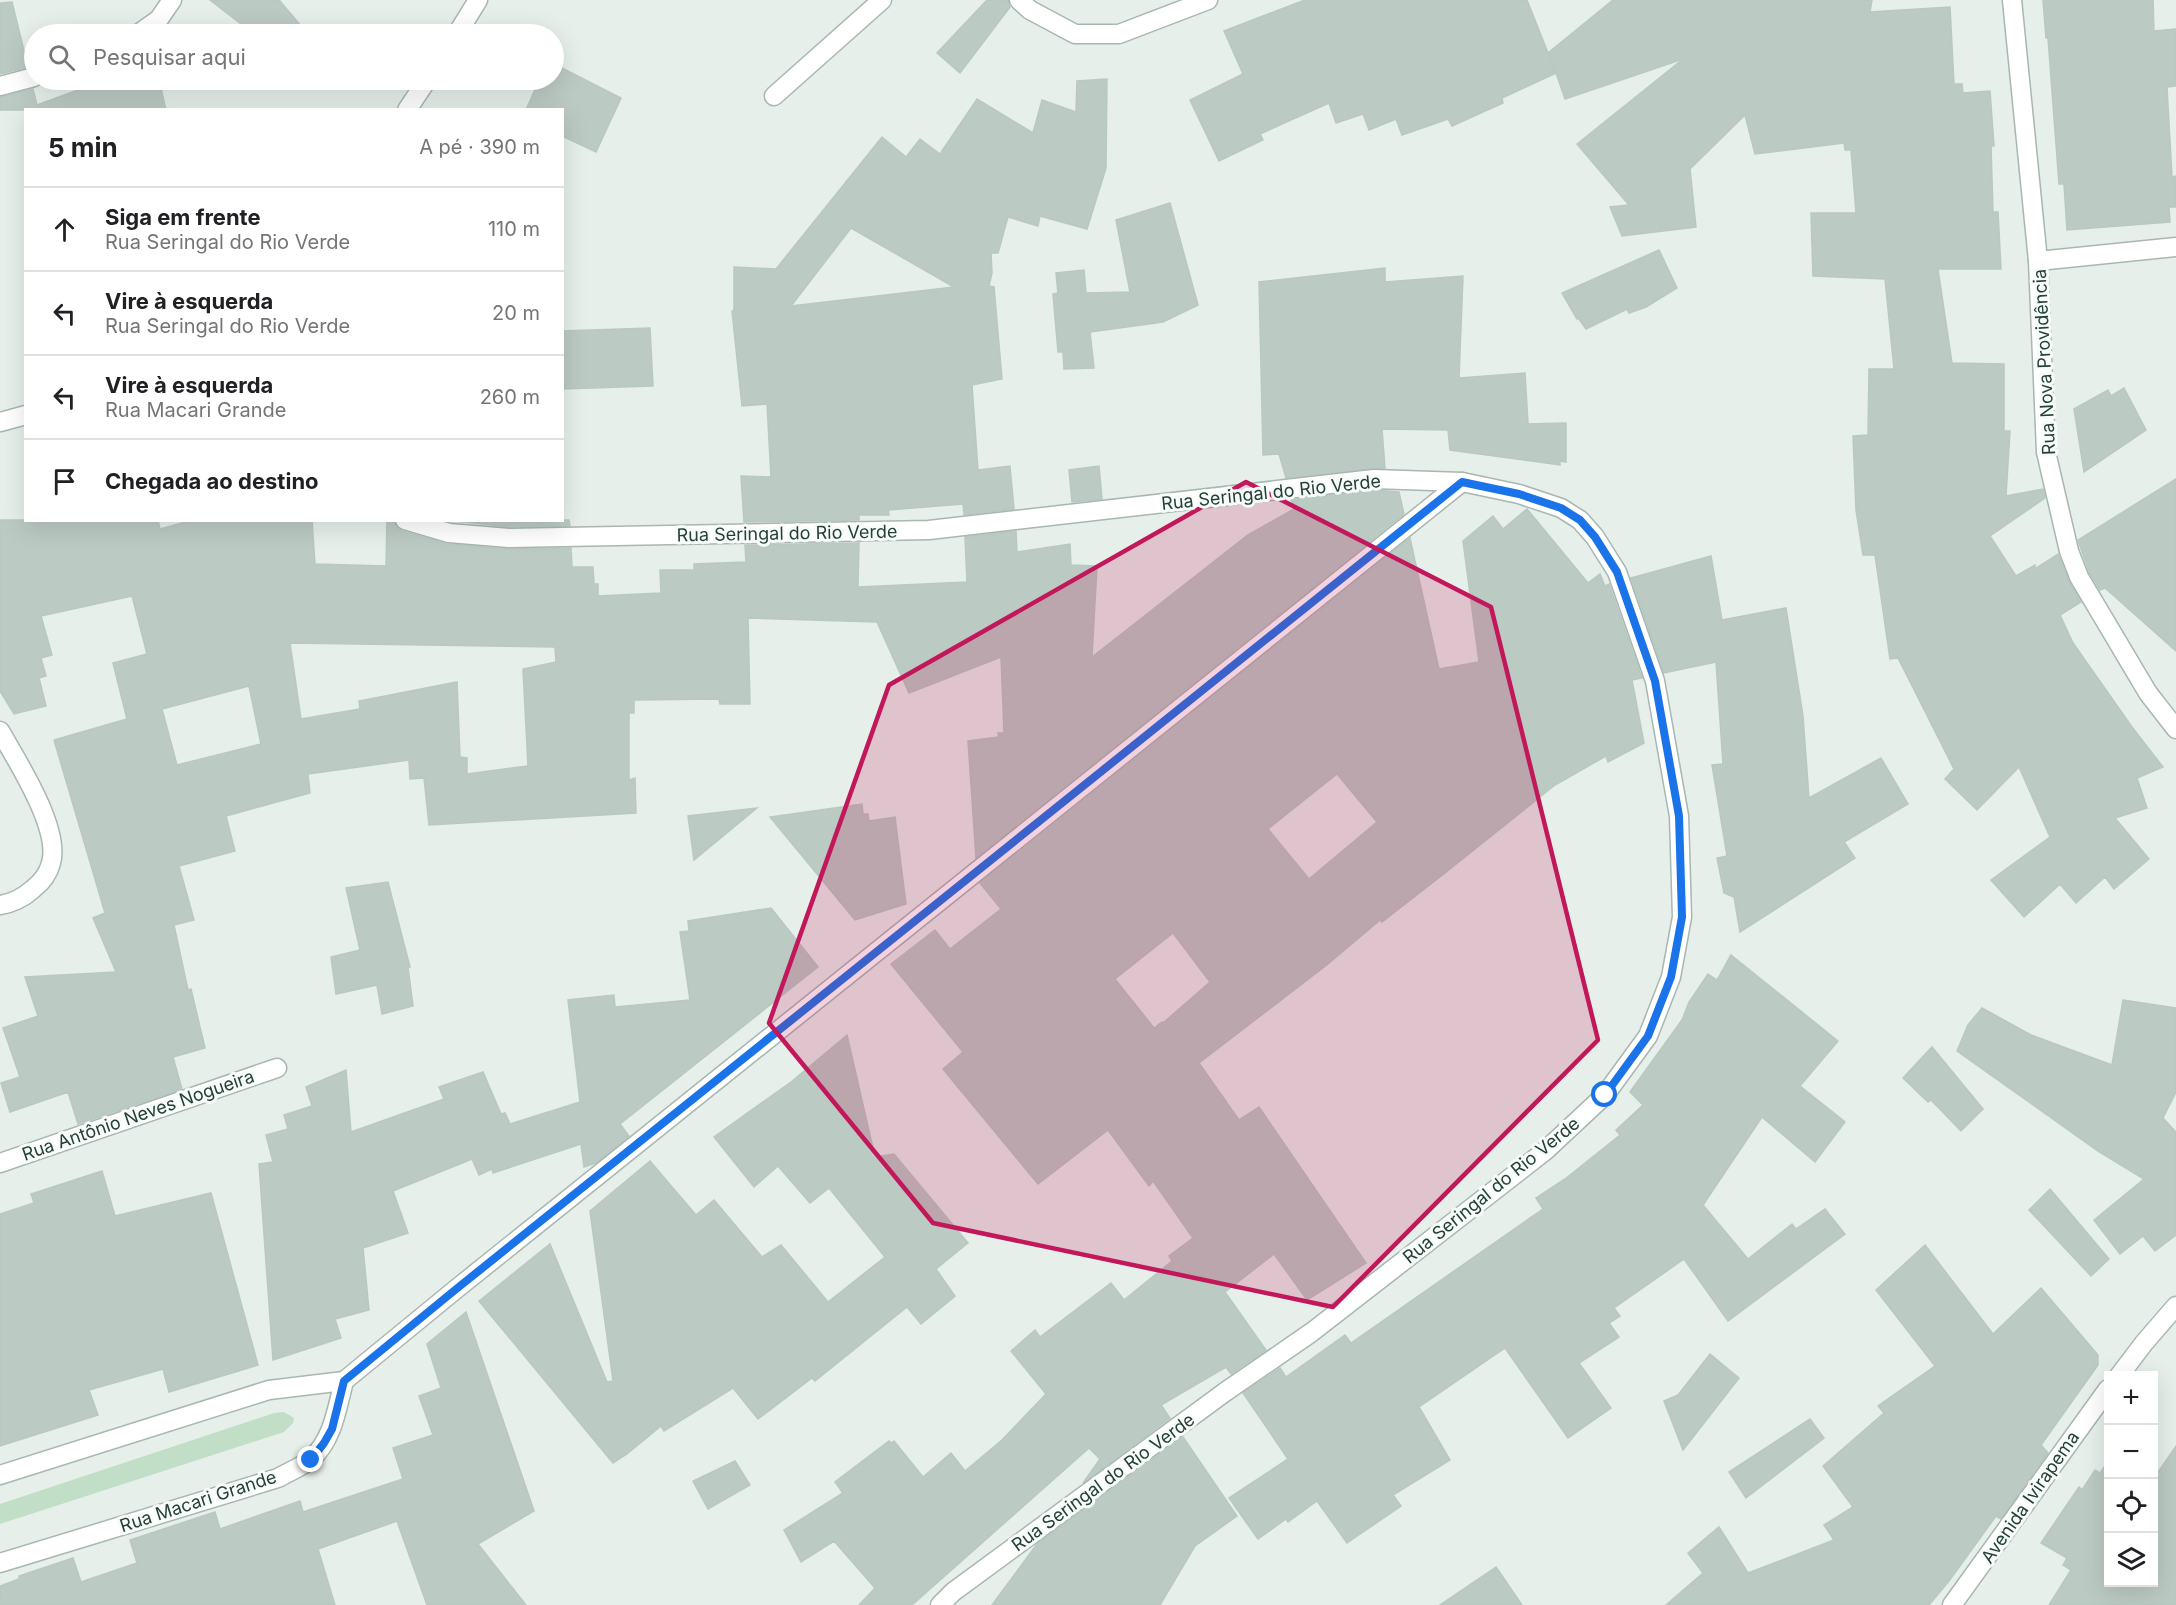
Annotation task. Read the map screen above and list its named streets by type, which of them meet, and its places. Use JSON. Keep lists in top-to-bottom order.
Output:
{
  "streets": {
    "street": [
      "Rua Nova Providência",
      "Rua Seringal do Rio Verde",
      "Rua Antônio Neves Nogueira",
      "Avenida Ivirapema",
      "Rua Macari Grande"
    ]
  },
  "page": {
    "search": "Pesquisar aqui",
    "heading": ["5 min", "A pé · 390 m"],
    "list": [
      ["Siga em frente", "Rua Seringal do Rio Verde", "110 m"],
      ["Vire à esquerda", "Rua Seringal do Rio Verde", "20 m"],
      ["Vire à esquerda", "Rua Macari Grande", "260 m"],
      "Chegada ao destino"
    ],
    "map_buttons": ["+", "−"]
  }
}
